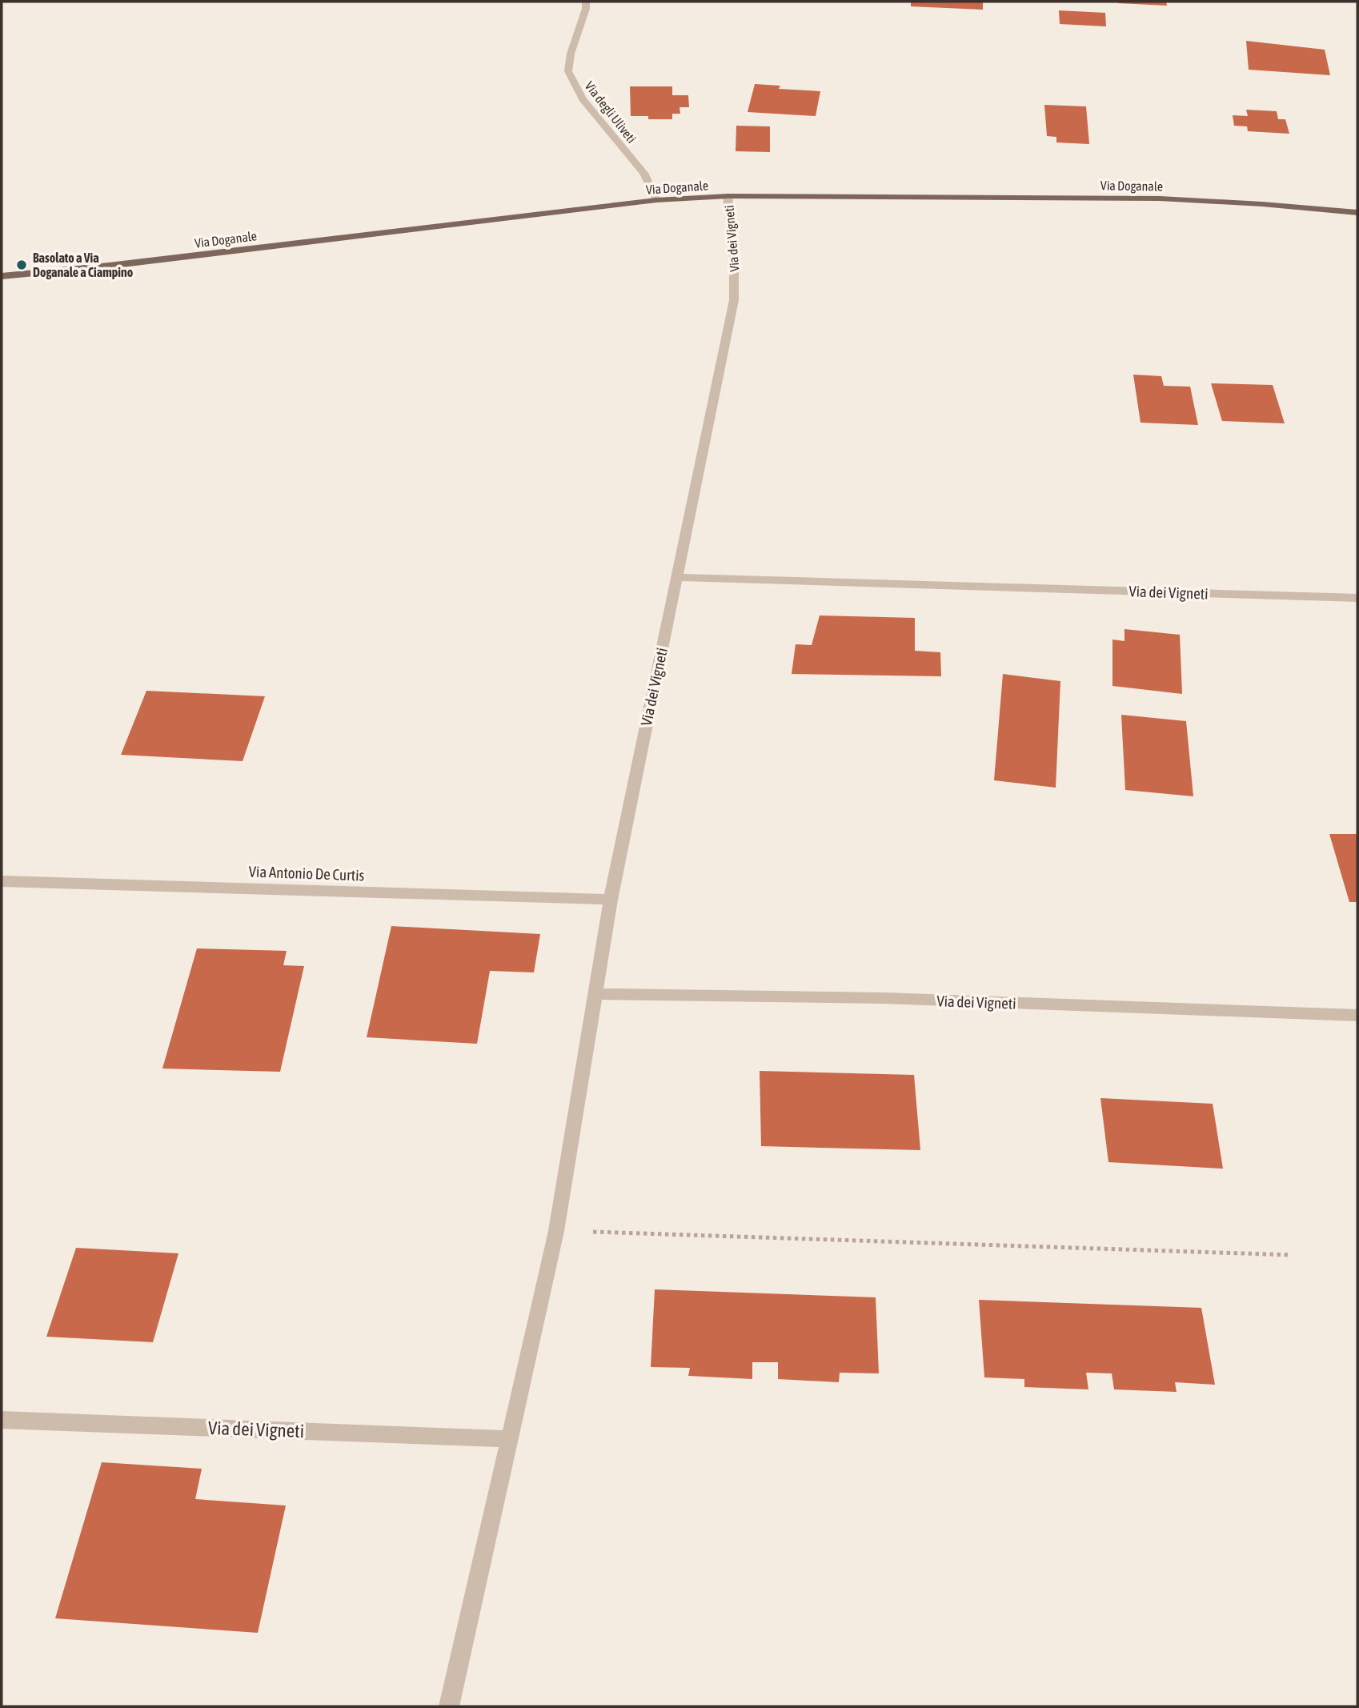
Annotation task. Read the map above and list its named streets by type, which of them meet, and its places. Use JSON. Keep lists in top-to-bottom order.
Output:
{
  "streets": {
    "main road": ["Via Doganale"],
    "street": ["Via degli Uliveti", "Via dei Vigneti", "Via Antonio De Curtis"]
  },
  "crossings": [
    ["Via degli Uliveti", "Via Doganale"],
    ["Via Doganale", "Via dei Vigneti"],
    ["Via dei Vigneti", "Via Antonio De Curtis"]
  ],
  "places": ["Basolato a Via Doganale a Ciampino"]
}
